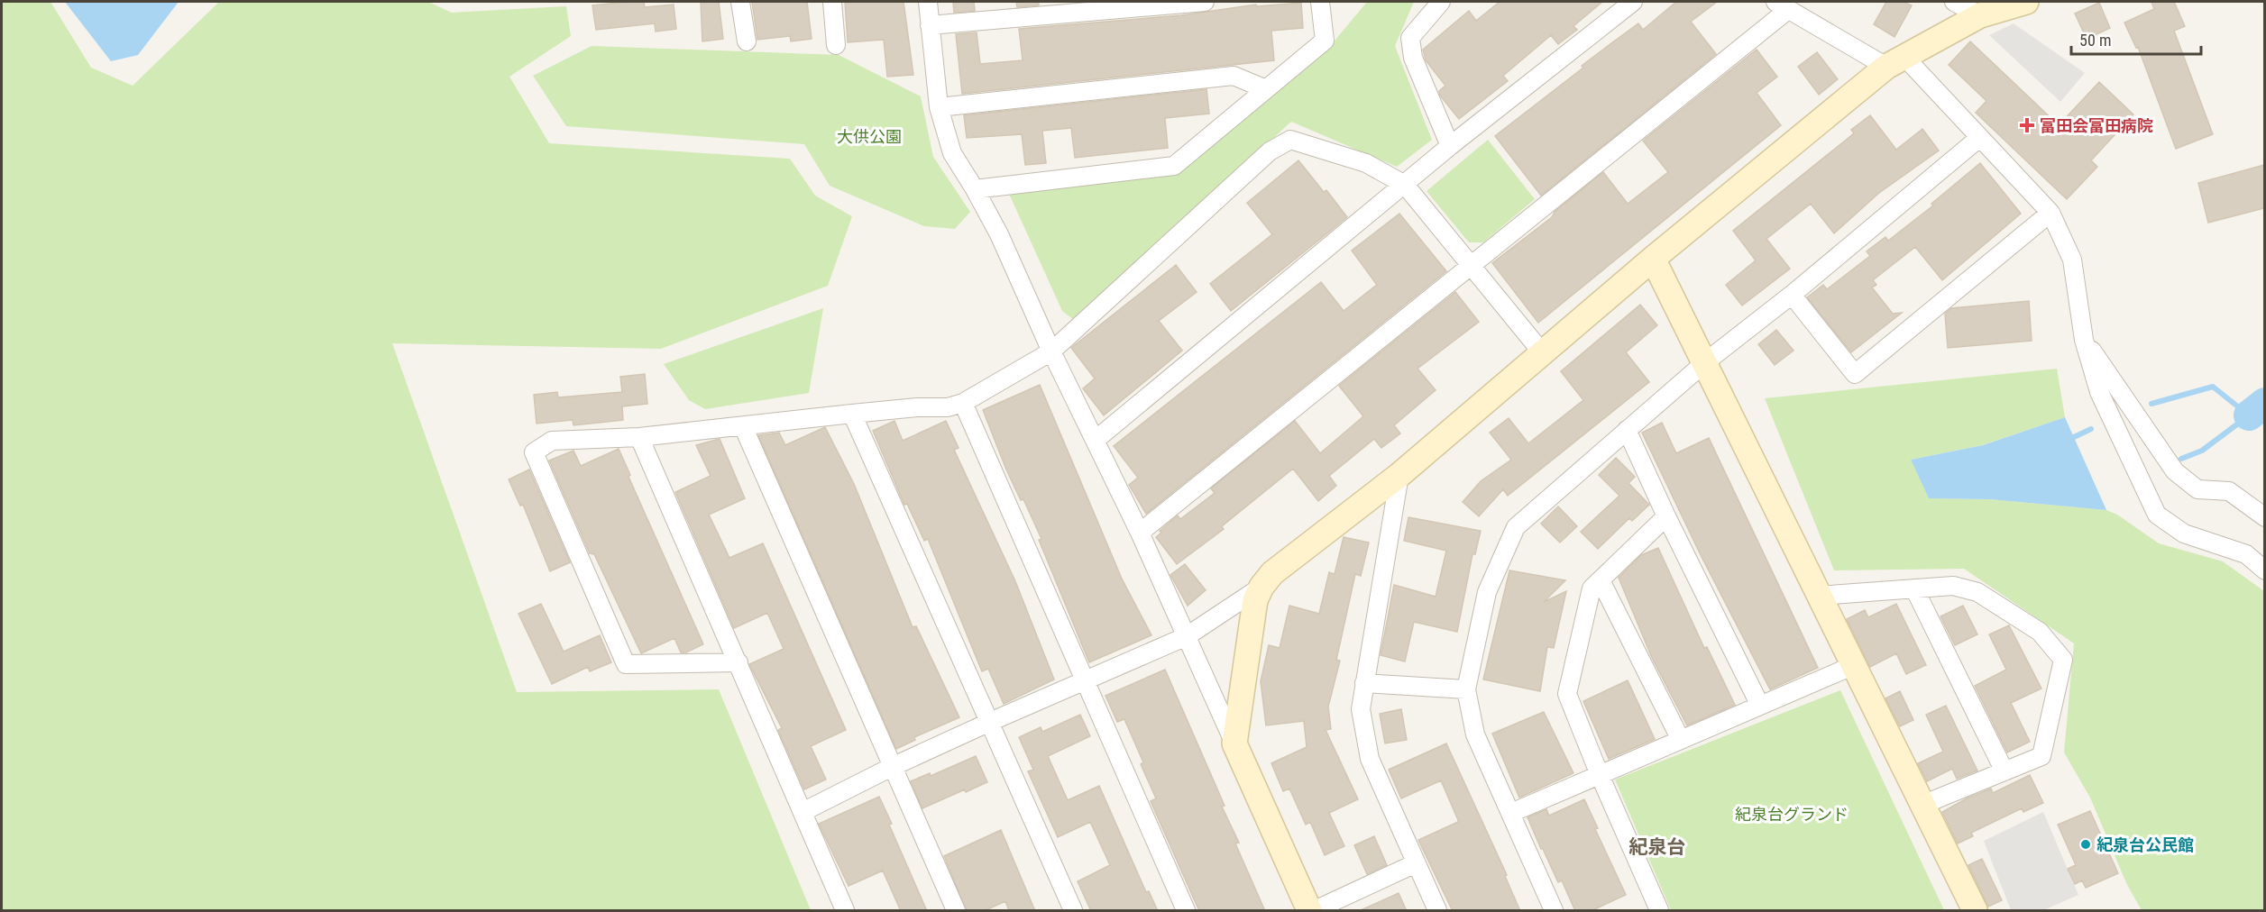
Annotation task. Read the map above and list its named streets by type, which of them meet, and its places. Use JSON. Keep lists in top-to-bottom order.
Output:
{
  "districts": ["紀泉台"],
  "parks": ["大供公園", "紀泉台グランド"],
  "places": {
    "health": ["富田会富田病院"],
    "other": ["紀泉台公民館"]
  },
  "scale_bar": "50 m"
}
